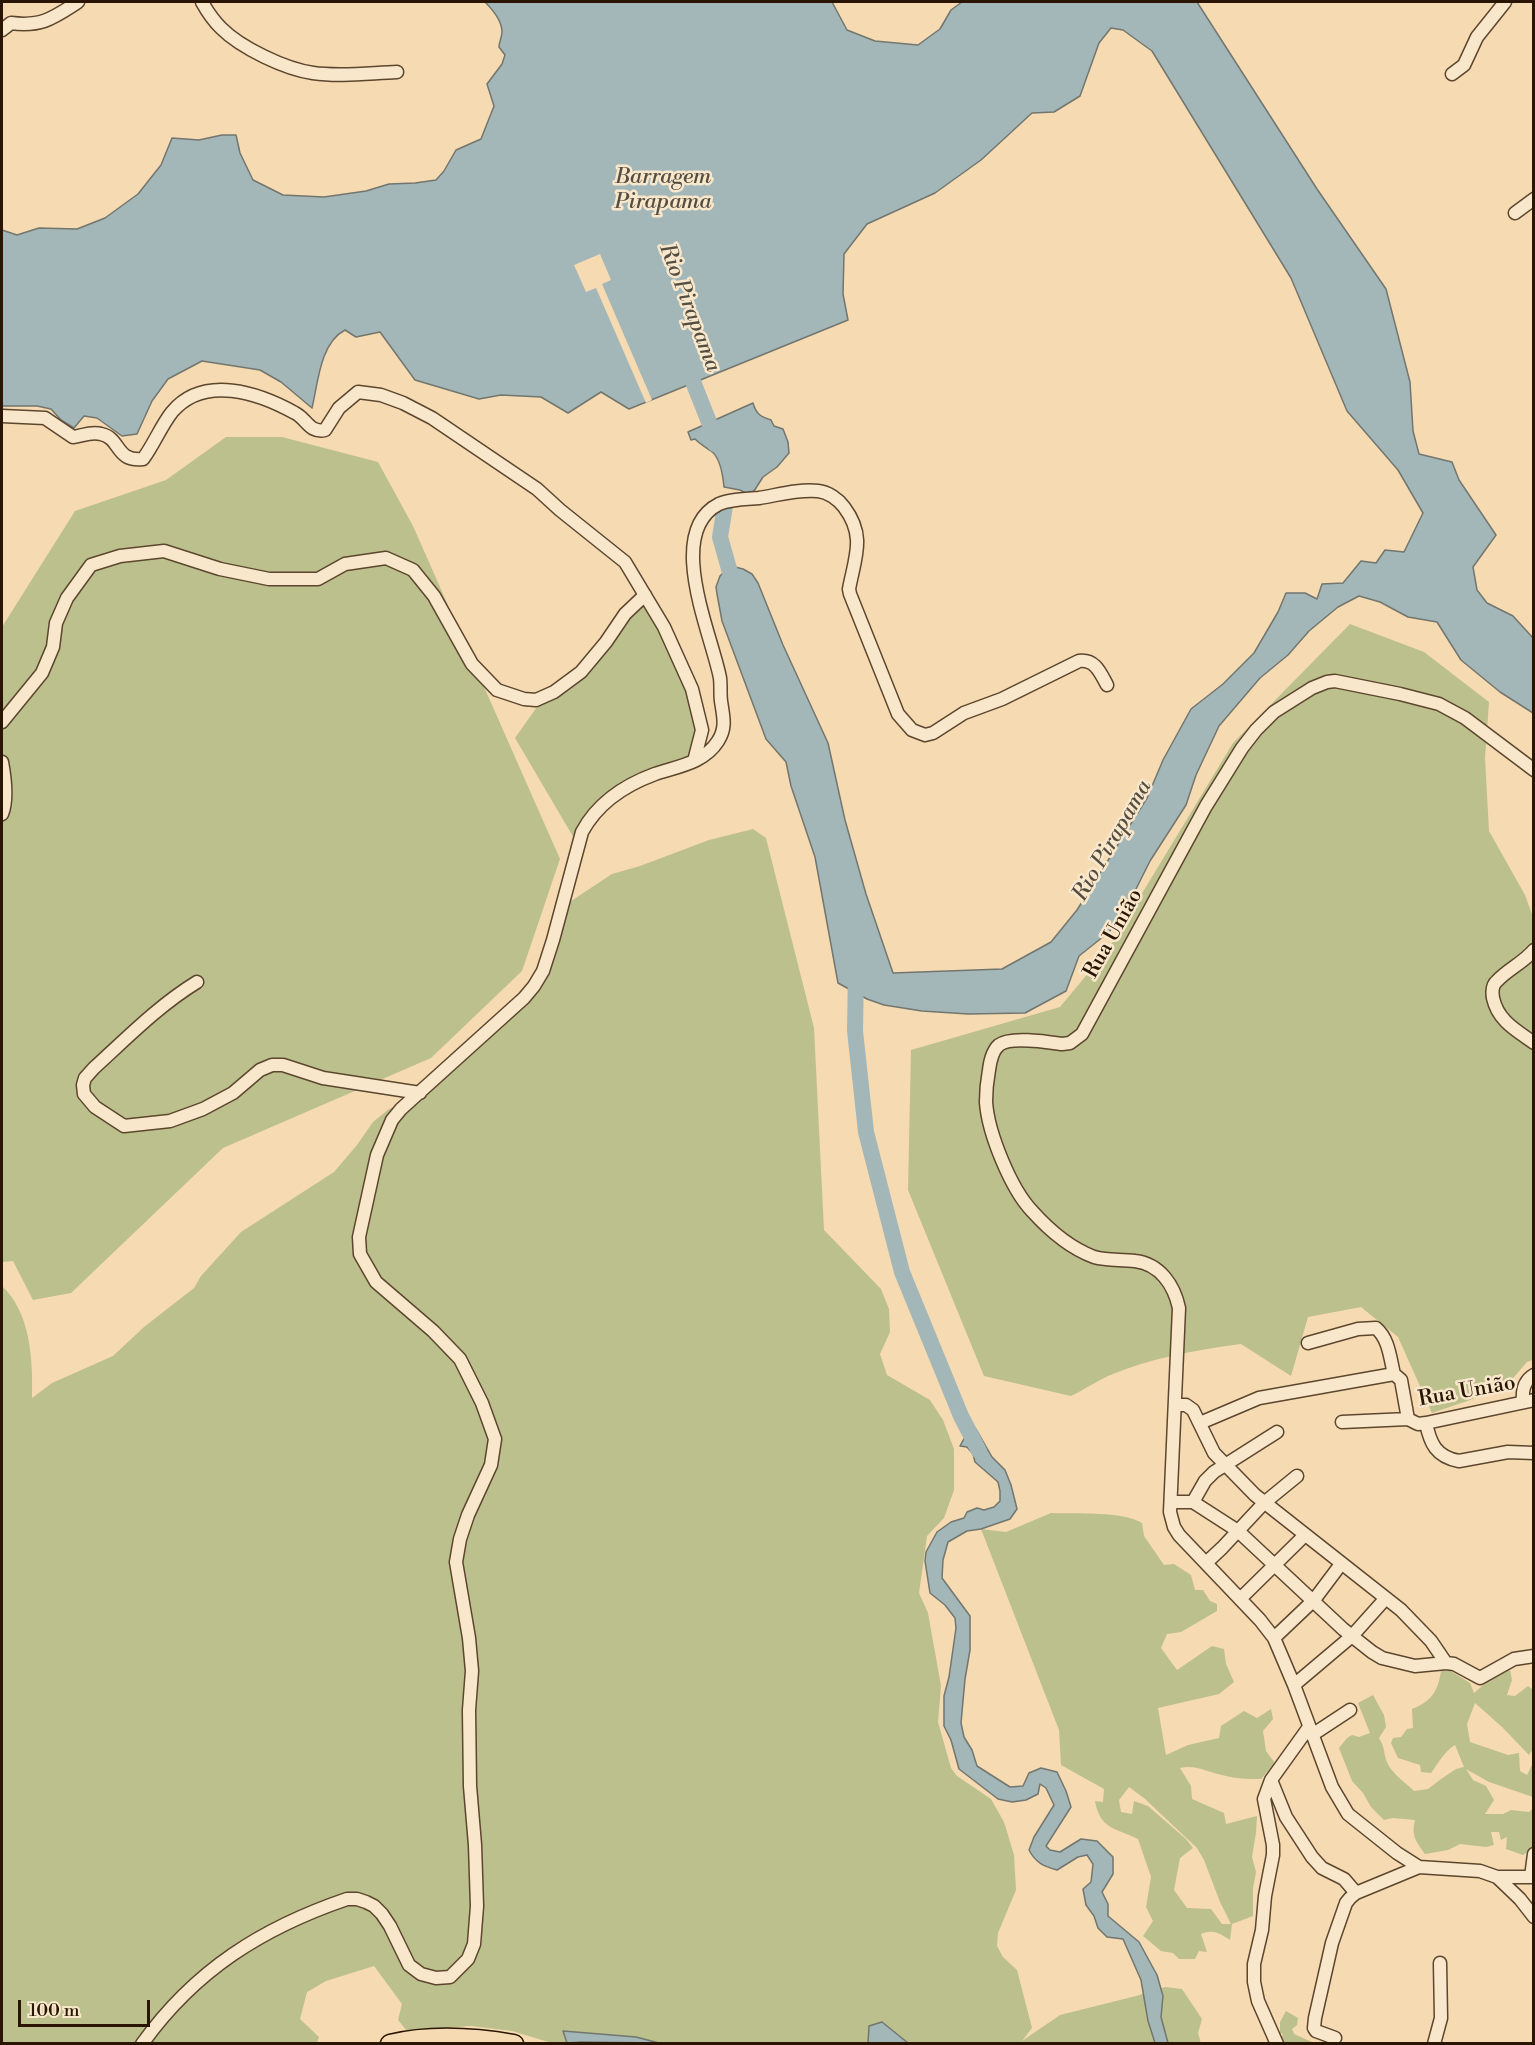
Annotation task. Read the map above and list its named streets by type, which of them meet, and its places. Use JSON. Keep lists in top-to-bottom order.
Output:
{
  "streets": {
    "street": ["Rua União"]
  },
  "water": ["Barragem Pirapama", "Rio Pirapama"],
  "scale_bar": "100 m"
}
